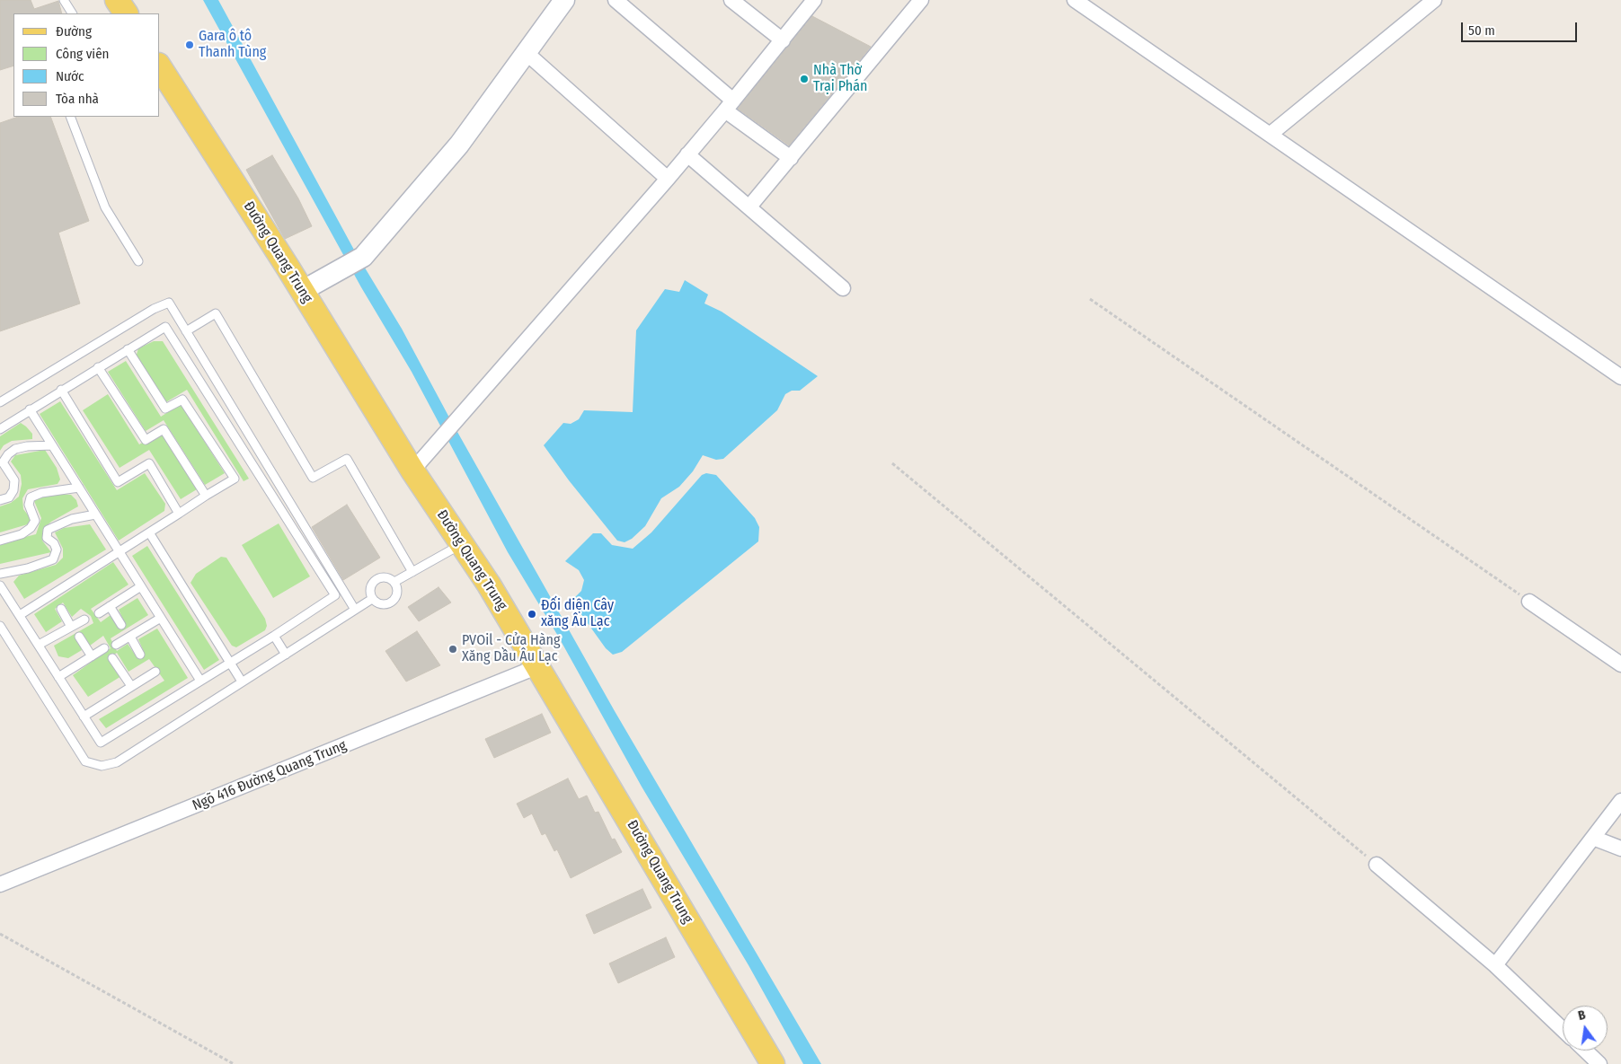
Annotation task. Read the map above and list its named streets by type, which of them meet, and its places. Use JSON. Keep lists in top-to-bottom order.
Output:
{
  "streets": {
    "main road": ["Đường Quang Trung"],
    "street": ["Ngõ 416 Đường Quang Trung"]
  },
  "crossings": [
    ["Đường Quang Trung", "Ngõ 416 Đường Quang Trung"]
  ],
  "places": [
    "Gara ô tô Thanh Tùng",
    "Nhà Thờ Trại Phán",
    "Đối diện Cây xăng Âu Lạc",
    "PVOil - Cửa Hàng Xăng Dầu Âu Lạc"
  ],
  "legend": [
    "Đường",
    "Công viên",
    "Nước",
    "Tòa nhà"
  ],
  "scale_bar": "50 m",
  "north": "top"
}
